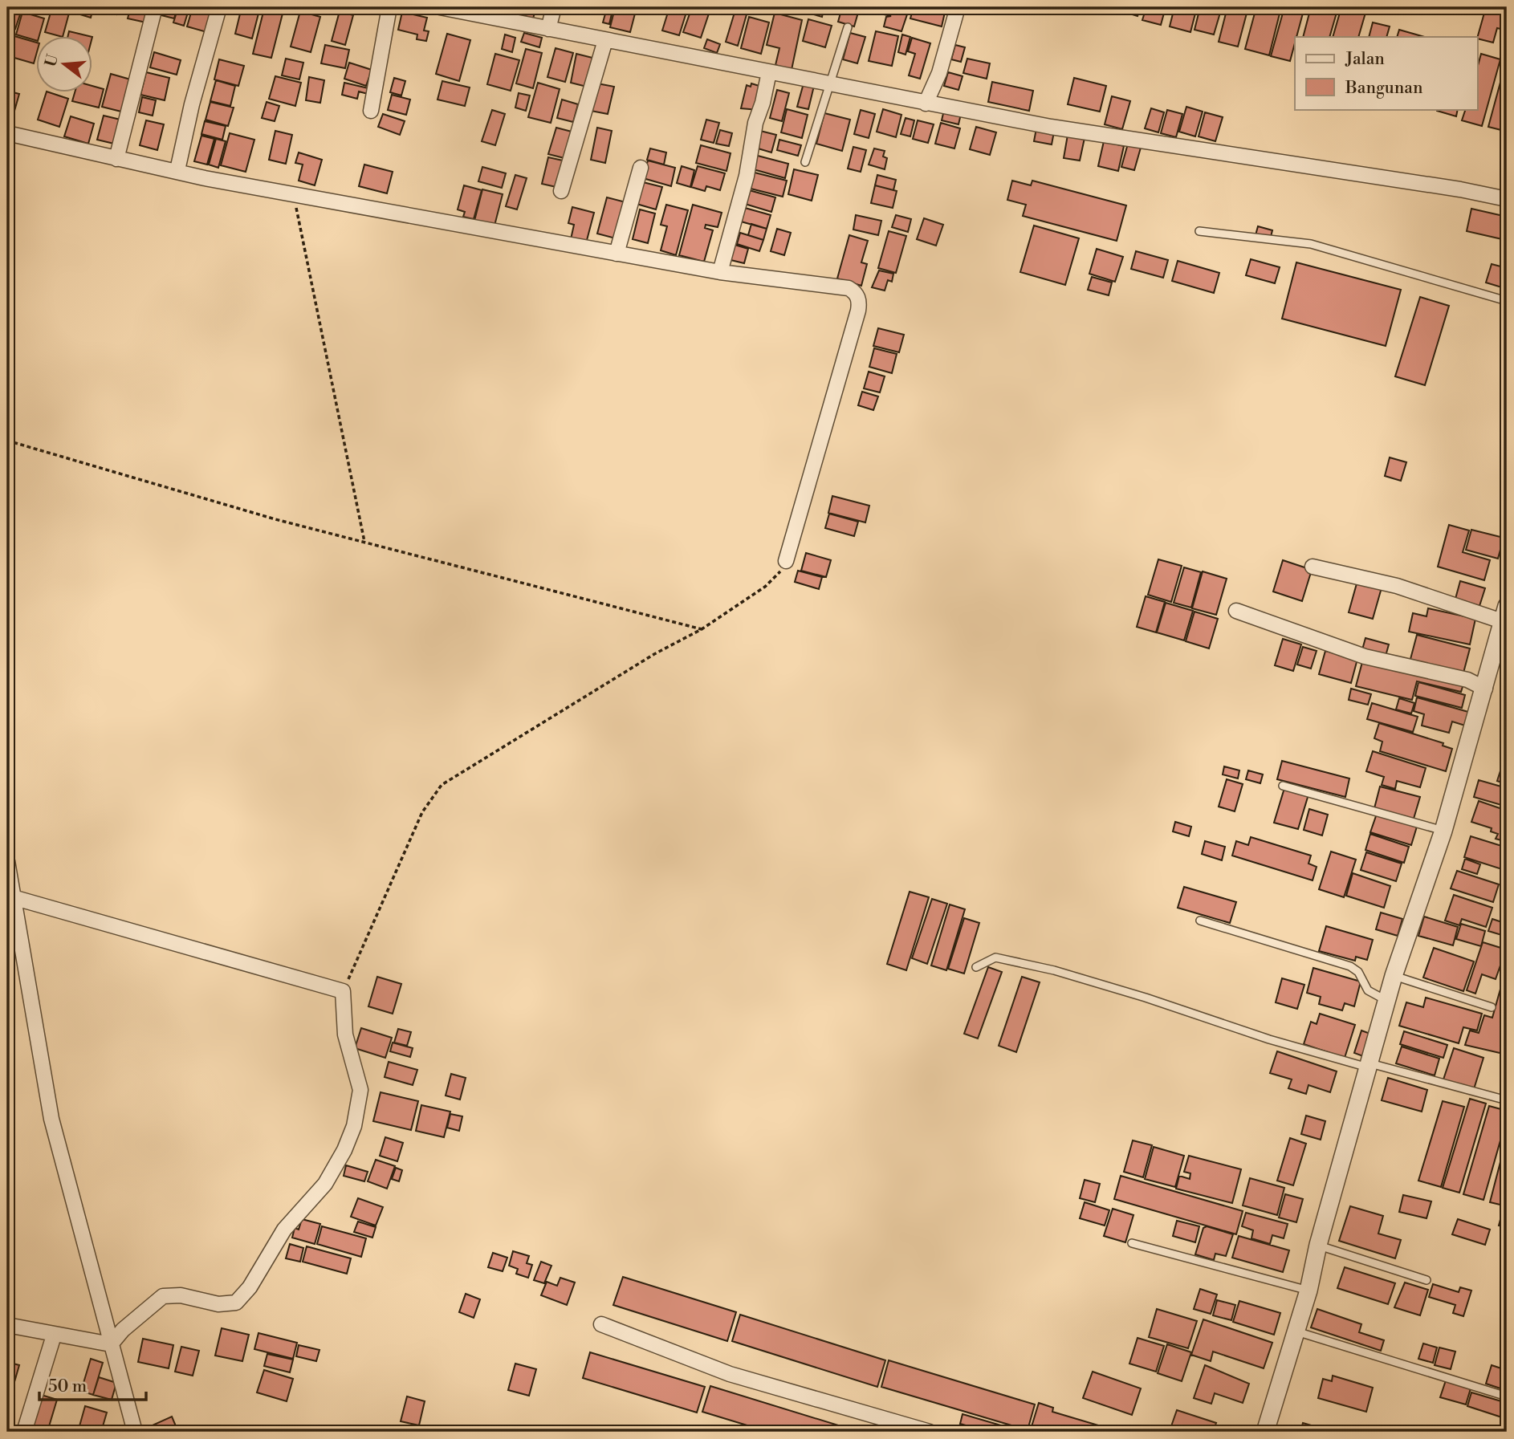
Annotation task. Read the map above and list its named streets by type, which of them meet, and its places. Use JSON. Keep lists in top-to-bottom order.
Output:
{
  "legend": ["Jalan", "Bangunan"],
  "scale_bar": "50 m",
  "north": "left"
}
